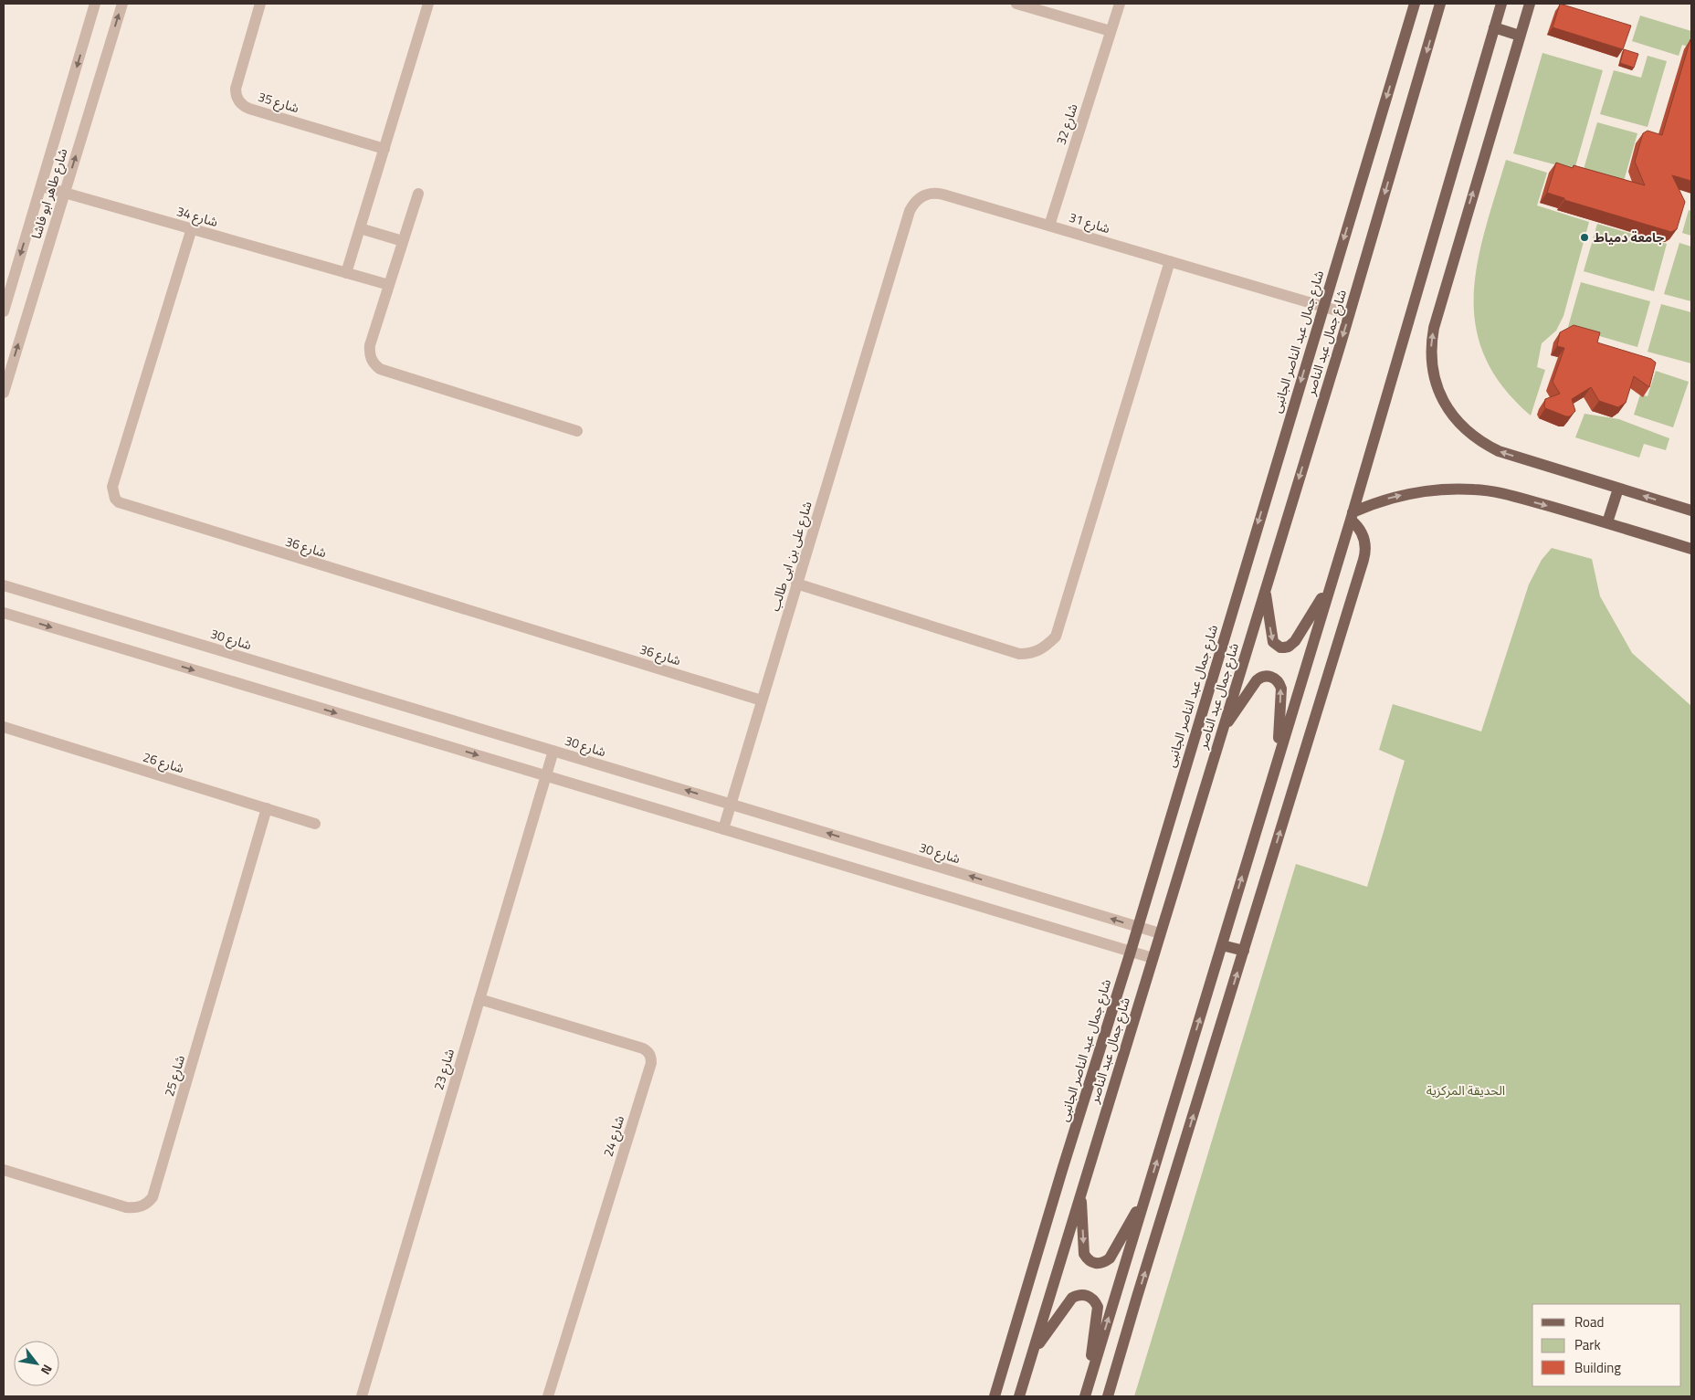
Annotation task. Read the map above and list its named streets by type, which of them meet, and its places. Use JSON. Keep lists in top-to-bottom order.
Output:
{
  "streets": {
    "main road": ["شارع جمال عبد الناصر الجانبى", "شارع جمال عبد الناصر"],
    "street": [
      "شارع 35",
      "شارع 32",
      "شارع طاهر ابو فاشا",
      "شارع 34",
      "شارع 31",
      "شارع 36",
      "شارع على بن ابى طالب",
      "شارع 30",
      "شارع 26",
      "شارع 23",
      "شارع 25",
      "شارع 24"
    ]
  },
  "crossings": [
    ["شارع 32", "شارع 31"],
    ["شارع طاهر ابو فاشا", "شارع 34"],
    ["شارع 34", "شارع 36"],
    ["شارع 31", "شارع جمال عبد الناصر الجانبى"],
    ["شارع 31", "شارع جمال عبد الناصر"],
    ["شارع 31", "شارع على بن ابى طالب"],
    ["شارع جمال عبد الناصر الجانبى", "شارع 30"],
    ["شارع جمال عبد الناصر", "شارع 30"],
    ["شارع 36", "شارع على بن ابى طالب"],
    ["شارع على بن ابى طالب", "شارع 30"],
    ["شارع 30", "شارع 23"],
    ["شارع 26", "شارع 25"],
    ["شارع 23", "شارع 24"]
  ],
  "parks": ["الحديقة المركزية"],
  "places": ["جامعة دمياط"],
  "legend": ["Road", "Park", "Building"],
  "north": "bottom right"
}
